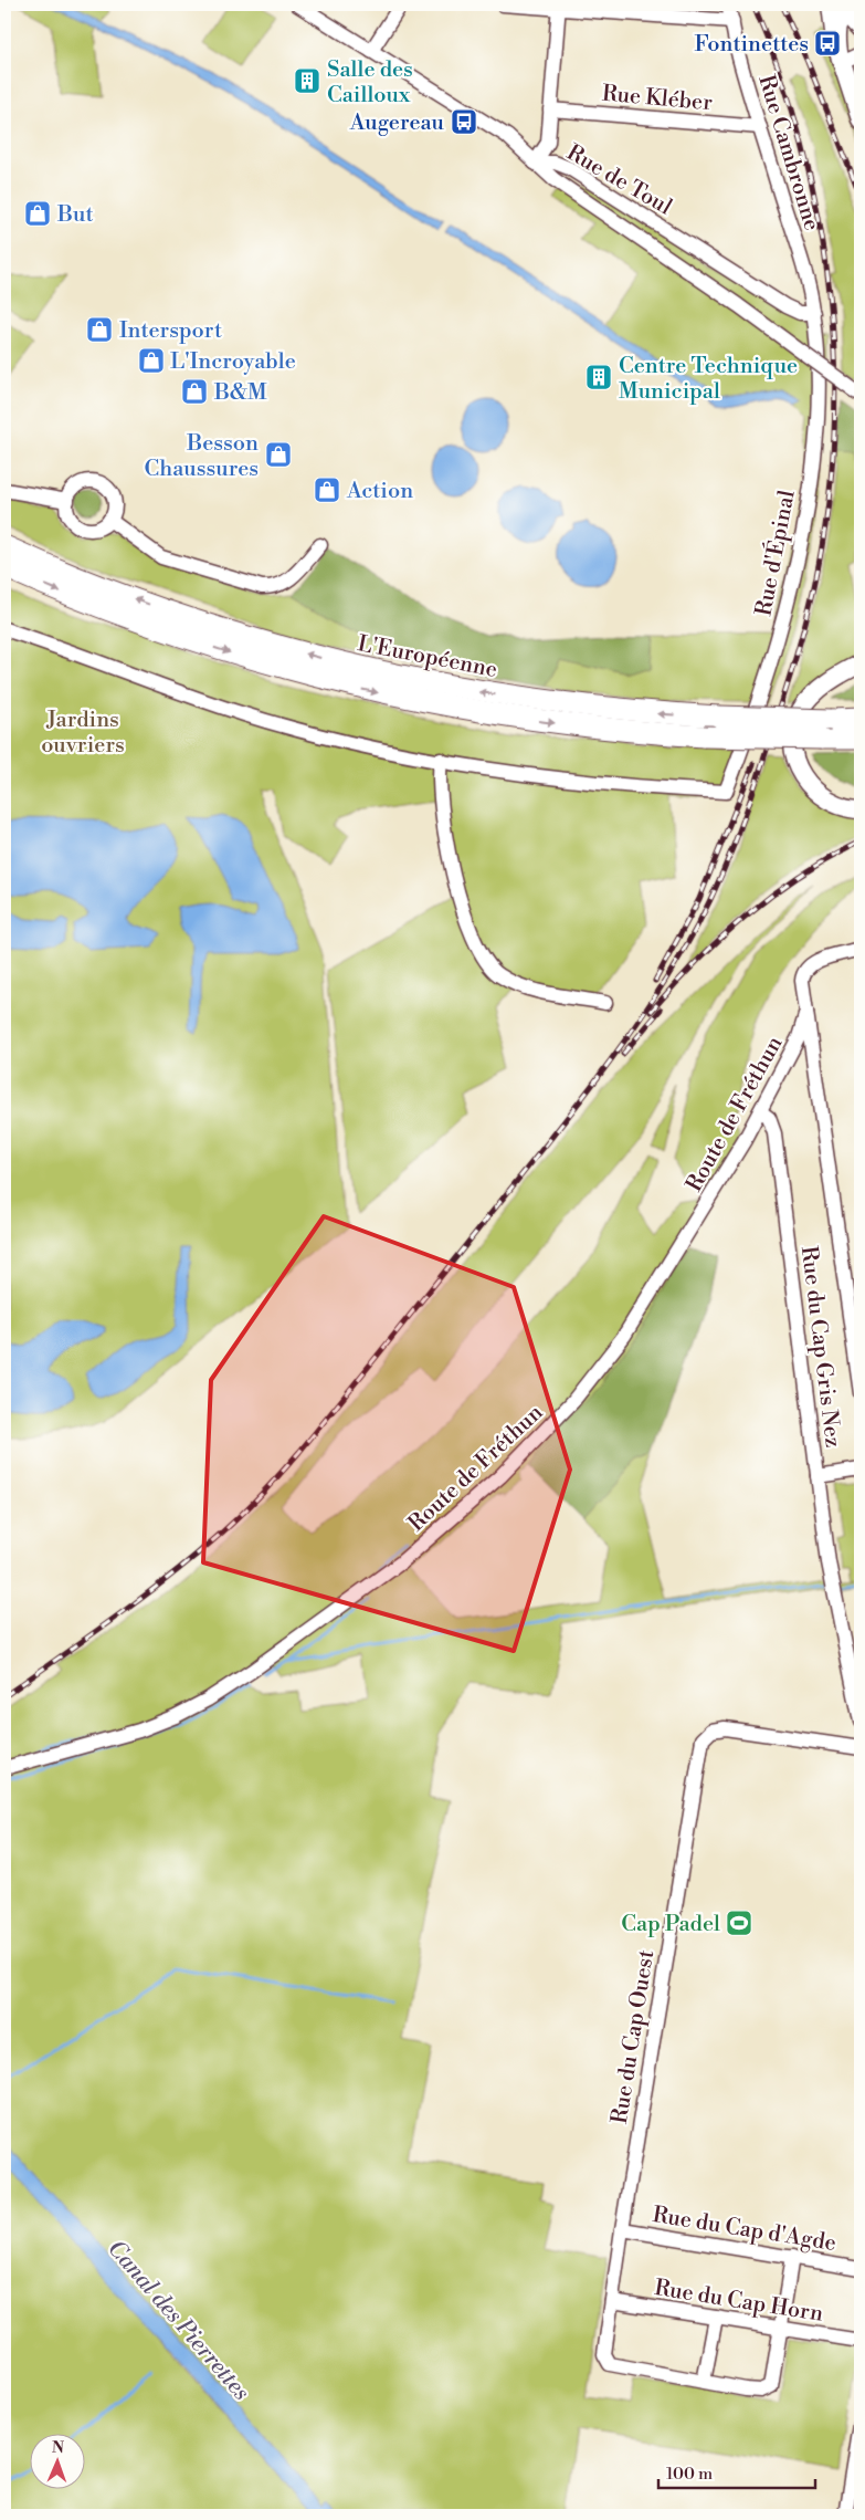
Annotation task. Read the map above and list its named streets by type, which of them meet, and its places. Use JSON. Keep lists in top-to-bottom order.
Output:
{
  "streets": {
    "highway": ["L'Européenne"],
    "street": [
      "Rue Kléber",
      "Rue Cambronne",
      "Rue de Toul",
      "Rue d'Épinal",
      "Route de Fréthun",
      "Rue du Cap Gris Nez",
      "Rue du Cap Ouest",
      "Rue du Cap d'Agde",
      "Rue du Cap Horn"
    ]
  },
  "crossings": [
    ["Rue Kléber", "Rue Cambronne"],
    ["Rue Cambronne", "Rue de Toul"],
    ["Rue Cambronne", "Rue d'Épinal"],
    ["Rue de Toul", "Rue d'Épinal"],
    ["Route de Fréthun", "Rue du Cap Gris Nez"],
    ["Rue du Cap Ouest", "Rue du Cap d'Agde"],
    ["Rue du Cap Ouest", "Rue du Cap Horn"]
  ],
  "water": ["Canal des Pierrettes"],
  "parks": ["Jardins ouvriers"],
  "places": {
    "bus stop": ["Fontinettes", "Augereau"],
    "building": ["Salle des Cailloux", "Centre Technique Municipal"],
    "shop": [
      "But",
      "Intersport",
      "L'Incroyable",
      "B&M",
      "Besson Chaussures",
      "Action"
    ],
    "sports": ["Cap Padel"]
  },
  "scale_bar": "100 m",
  "north": "top"
}
